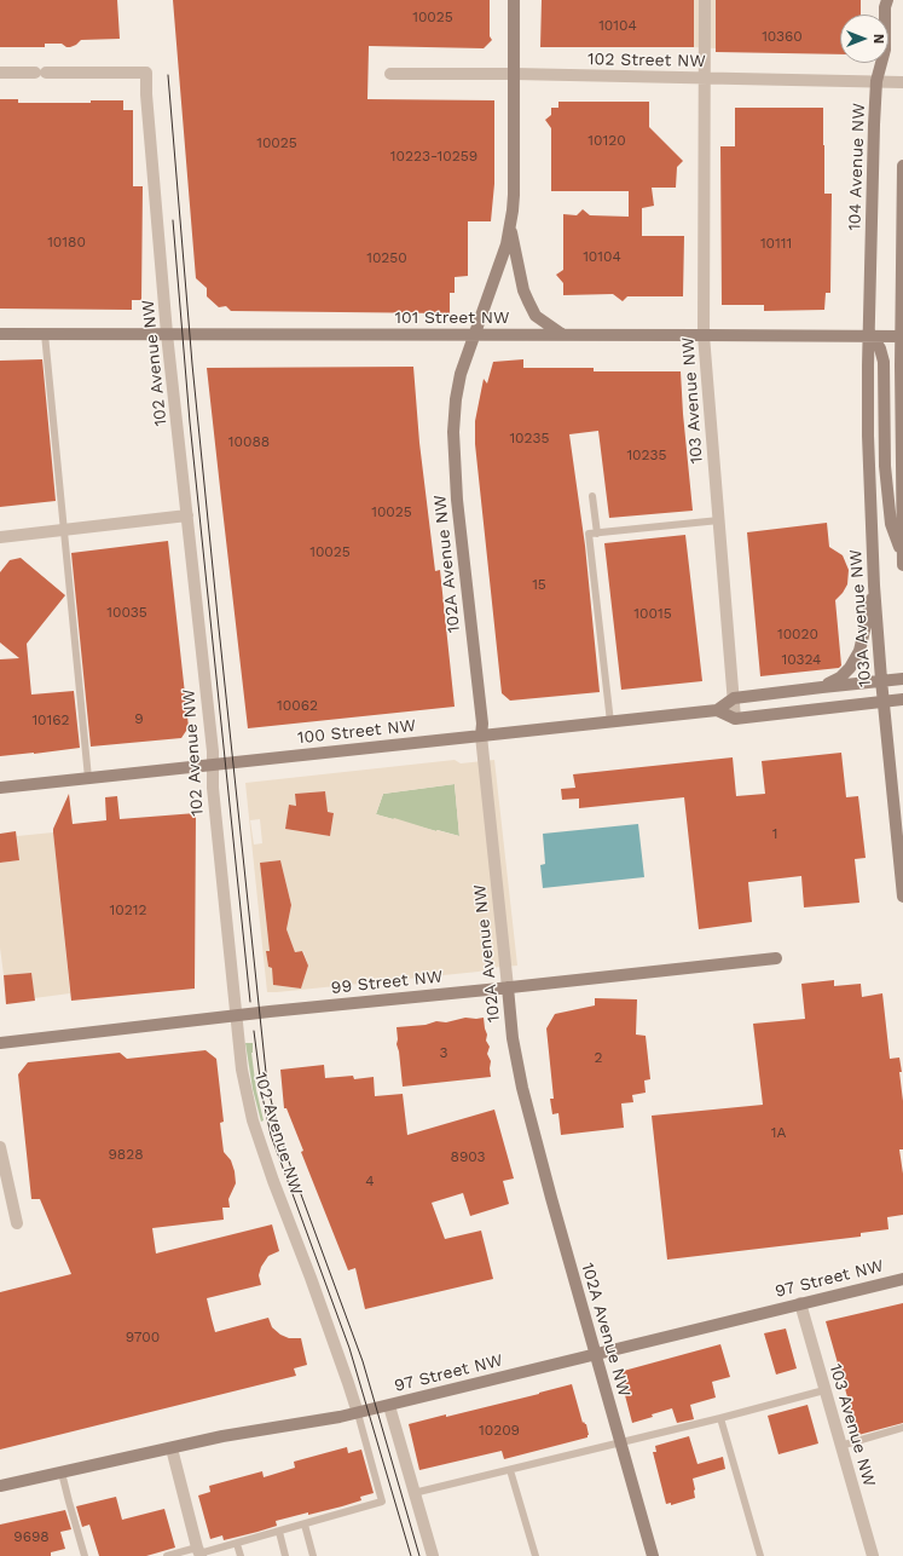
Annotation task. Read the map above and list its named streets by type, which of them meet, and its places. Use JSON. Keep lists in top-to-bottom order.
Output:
{
  "streets": {
    "main road": [
      "104 Avenue NW",
      "101 Street NW",
      "102A Avenue NW",
      "103A Avenue NW",
      "100 Street NW",
      "99 Street NW",
      "97 Street NW"
    ],
    "street": ["102 Street NW", "102 Avenue NW", "103 Avenue NW"]
  },
  "crossings": [
    ["102 Street NW", "104 Avenue NW"],
    ["102 Street NW", "103 Avenue NW"],
    ["104 Avenue NW", "101 Street NW"],
    ["104 Avenue NW", "103A Avenue NW"],
    ["101 Street NW", "102 Avenue NW"],
    ["101 Street NW", "103 Avenue NW"],
    ["101 Street NW", "102A Avenue NW"],
    ["101 Street NW", "103A Avenue NW"],
    ["102 Avenue NW", "100 Street NW"],
    ["102 Avenue NW", "99 Street NW"],
    ["102 Avenue NW", "97 Street NW"],
    ["103 Avenue NW", "100 Street NW"],
    ["103 Avenue NW", "97 Street NW"],
    ["102A Avenue NW", "100 Street NW"],
    ["102A Avenue NW", "99 Street NW"],
    ["102A Avenue NW", "97 Street NW"],
    ["103A Avenue NW", "100 Street NW"]
  ],
  "house_numbers": [
    "10025",
    "10104",
    "10360",
    "10120",
    "10025",
    "10223-10259",
    "10180",
    "10111",
    "10104",
    "10250",
    "10235",
    "10088",
    "10235",
    "10025",
    "10025",
    "15",
    "10035",
    "10015",
    "10020",
    "10324",
    "10062",
    "9",
    "10162",
    "1",
    "10212",
    "3",
    "2",
    "1A",
    "9828",
    "8903",
    "4",
    "9700",
    "10209",
    "9698"
  ],
  "north": "right"
}
